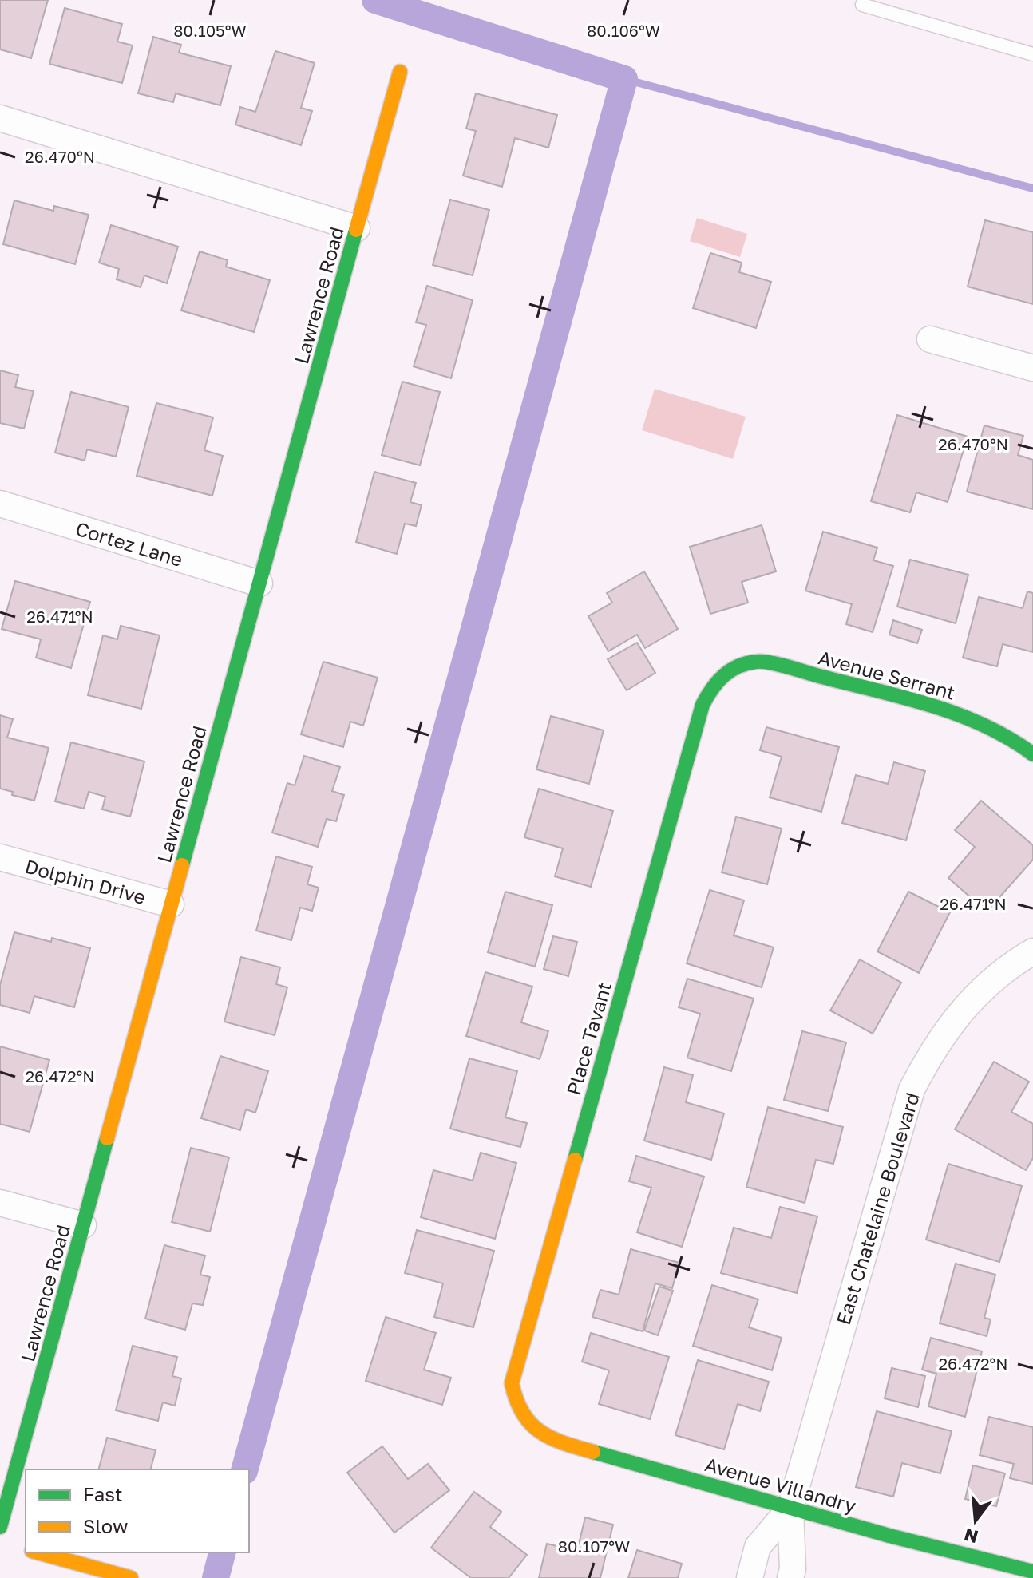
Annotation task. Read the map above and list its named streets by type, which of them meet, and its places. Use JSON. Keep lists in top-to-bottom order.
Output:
{
  "streets": {
    "street": [
      "Lawrence Road",
      "Cortez Lane",
      "Avenue Serrant",
      "Dolphin Drive",
      "Place Tavant",
      "East Chatelaine Boulevard",
      "Avenue Villandry"
    ]
  },
  "crossings": [
    ["Lawrence Road", "Cortez Lane"],
    ["Lawrence Road", "Dolphin Drive"],
    ["Avenue Serrant", "Place Tavant"],
    ["Place Tavant", "Avenue Villandry"],
    ["East Chatelaine Boulevard", "Avenue Villandry"]
  ],
  "legend": ["Fast", "Slow"],
  "north": "bottom",
  "coordinates": [
    "80.105°W",
    "80.106°W",
    "26.470°N",
    "26.471°N",
    "26.472°N",
    "80.107°W"
  ]
}
